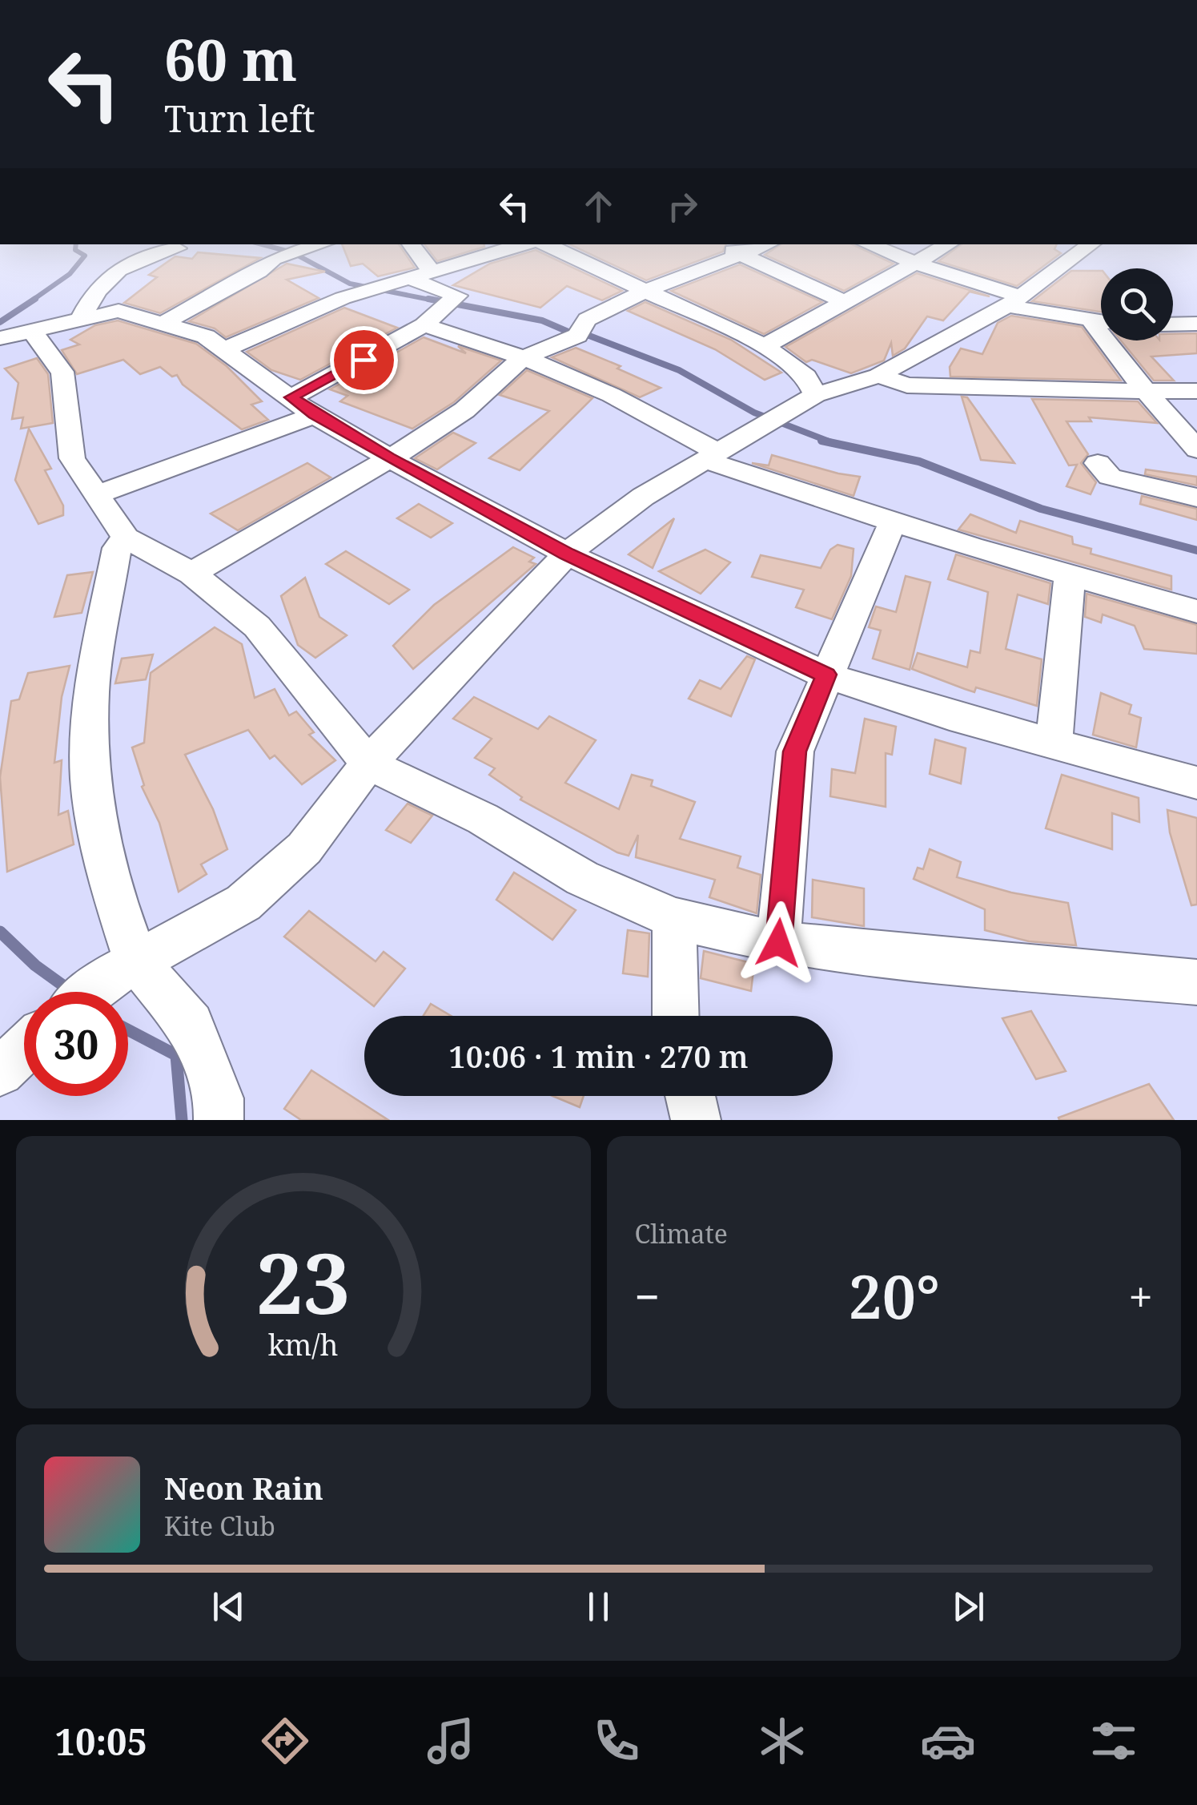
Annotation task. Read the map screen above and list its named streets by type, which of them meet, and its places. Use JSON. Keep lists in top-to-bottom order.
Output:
{
  "page": {
    "turn": ["60 m", "Turn left"],
    "limit": "30",
    "trip": "10:06 · 1 min · 270 m",
    "tile": "Climate",
    "heat": ["−", "20°", "+"],
    "song": ["Neon Rain", "Kite Club"],
    "tabs": "10:05",
    "gauge": ["23", "km/h"]
  }
}
